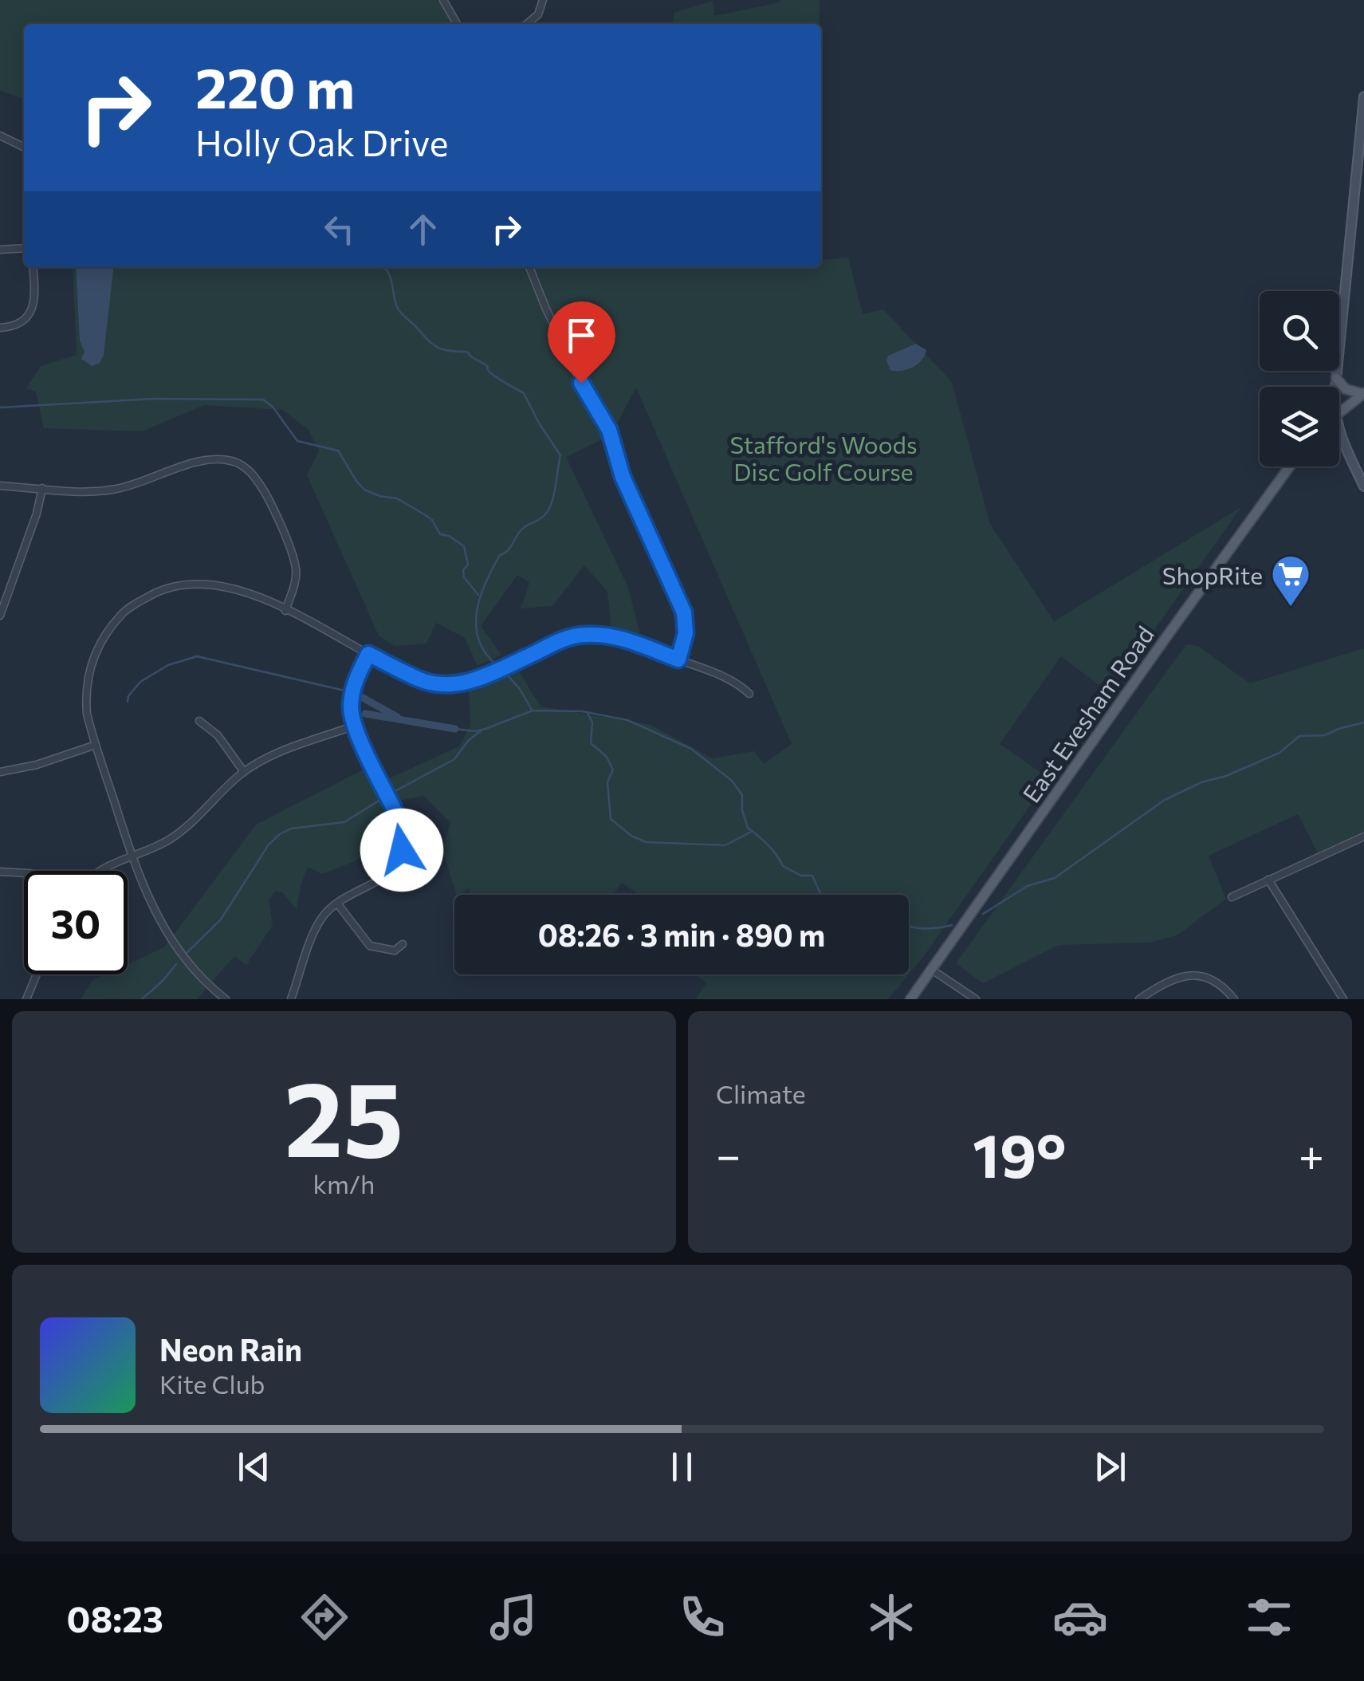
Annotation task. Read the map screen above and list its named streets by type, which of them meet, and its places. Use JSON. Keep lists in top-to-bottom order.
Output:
{
  "streets": {
    "main road": ["East Evesham Road"]
  },
  "parks": ["Stafford's Woods Disc Golf Course"],
  "places": {
    "supermarket": ["ShopRite"]
  },
  "page": {
    "turn": ["220 m", "Holly Oak Drive"],
    "limit": "30",
    "trip": "08:26 · 3 min · 890 m",
    "tile": [
      ["25", "km/h"],
      "Climate"
    ],
    "heat": ["−", "19°", "+"],
    "song": ["Neon Rain", "Kite Club"],
    "tabs": "08:23"
  }
}
